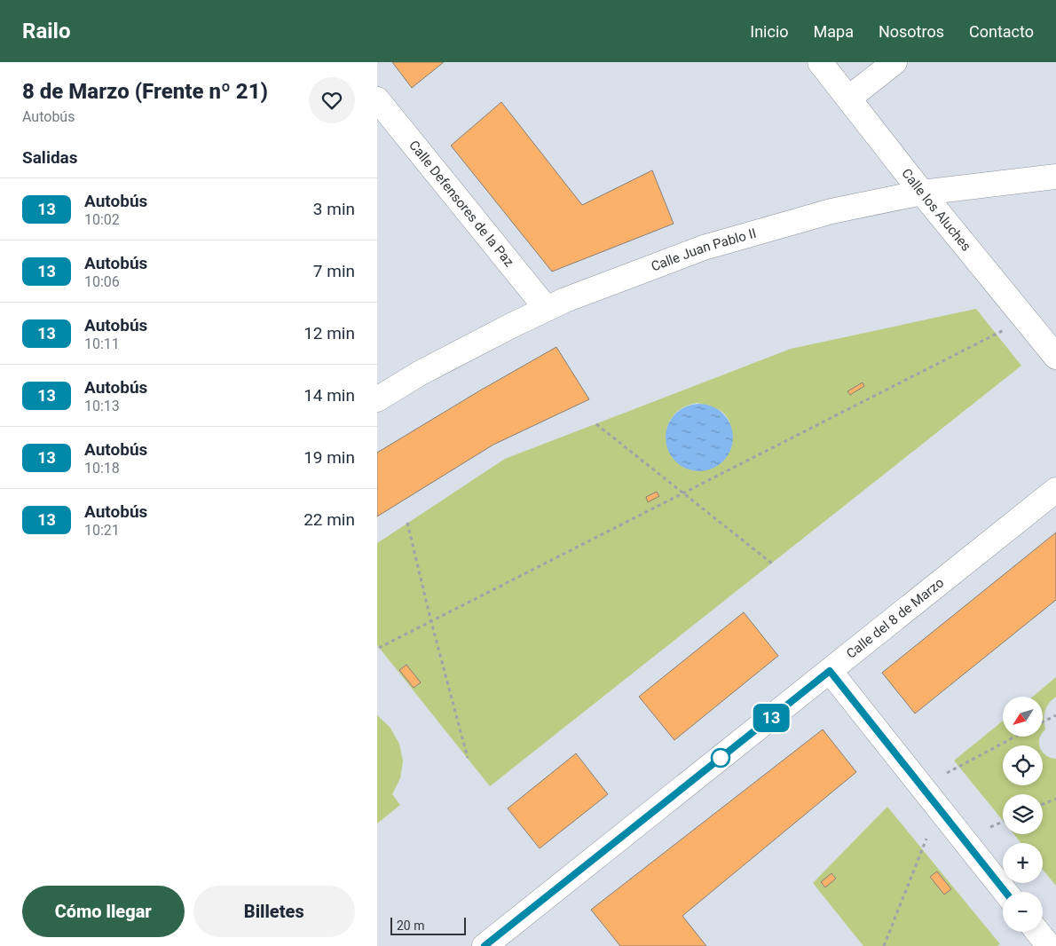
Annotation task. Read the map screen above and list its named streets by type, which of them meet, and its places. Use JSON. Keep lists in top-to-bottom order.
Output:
{
  "streets": {
    "street": [
      "Calle Defensores de la Paz",
      "Calle los Aluches",
      "Calle Juan Pablo II",
      "Calle del 8 de Marzo"
    ]
  },
  "crossings": [
    ["Calle Defensores de la Paz", "Calle Juan Pablo II"],
    ["Calle los Aluches", "Calle Juan Pablo II"]
  ],
  "lines": ["bus line 13"],
  "scale_bar": "20 m",
  "north": "bottom left",
  "page": {
    "header": "Railo",
    "nav": [
      "Inicio",
      "Mapa",
      "Nosotros",
      "Contacto"
    ],
    "heading": [
      ["8 de Marzo (Frente nº 21)", "Autobús"],
      "Salidas"
    ],
    "on_map": "13",
    "list": [
      {
        "mark": "13",
        "name": "Autobús",
        "note": "10:02",
        "value": "3 min"
      },
      {
        "mark": "13",
        "name": "Autobús",
        "note": "10:06",
        "value": "7 min"
      },
      {
        "mark": "13",
        "name": "Autobús",
        "note": "10:11",
        "value": "12 min"
      },
      {
        "mark": "13",
        "name": "Autobús",
        "note": "10:13",
        "value": "14 min"
      },
      {
        "mark": "13",
        "name": "Autobús",
        "note": "10:18",
        "value": "19 min"
      },
      {
        "mark": "13",
        "name": "Autobús",
        "note": "10:21",
        "value": "22 min"
      }
    ],
    "map_buttons": ["+", "−"],
    "buttons": ["Cómo llegar", "Billetes"],
    "scale": "20 m"
  }
}
